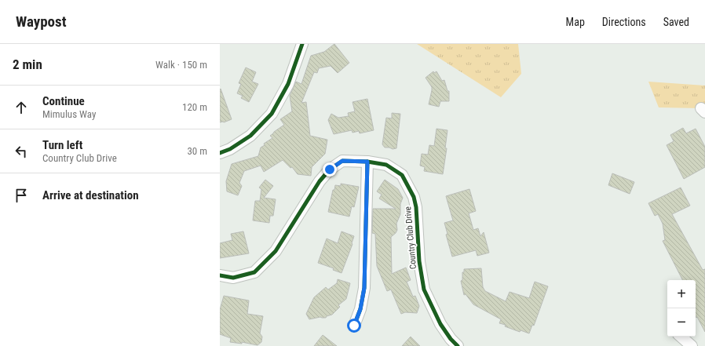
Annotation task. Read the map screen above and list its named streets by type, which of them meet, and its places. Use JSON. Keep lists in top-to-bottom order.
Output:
{
  "streets": {
    "street": ["Country Club Drive"]
  },
  "page": {
    "header": "Waypost",
    "nav": ["Map", "Directions", "Saved"],
    "heading": ["2 min", "Walk · 150 m"],
    "list": [
      ["Continue", "Mimulus Way", "120 m"],
      ["Turn left", "Country Club Drive", "30 m"],
      "Arrive at destination"
    ],
    "map_buttons": ["+", "−"]
  }
}
